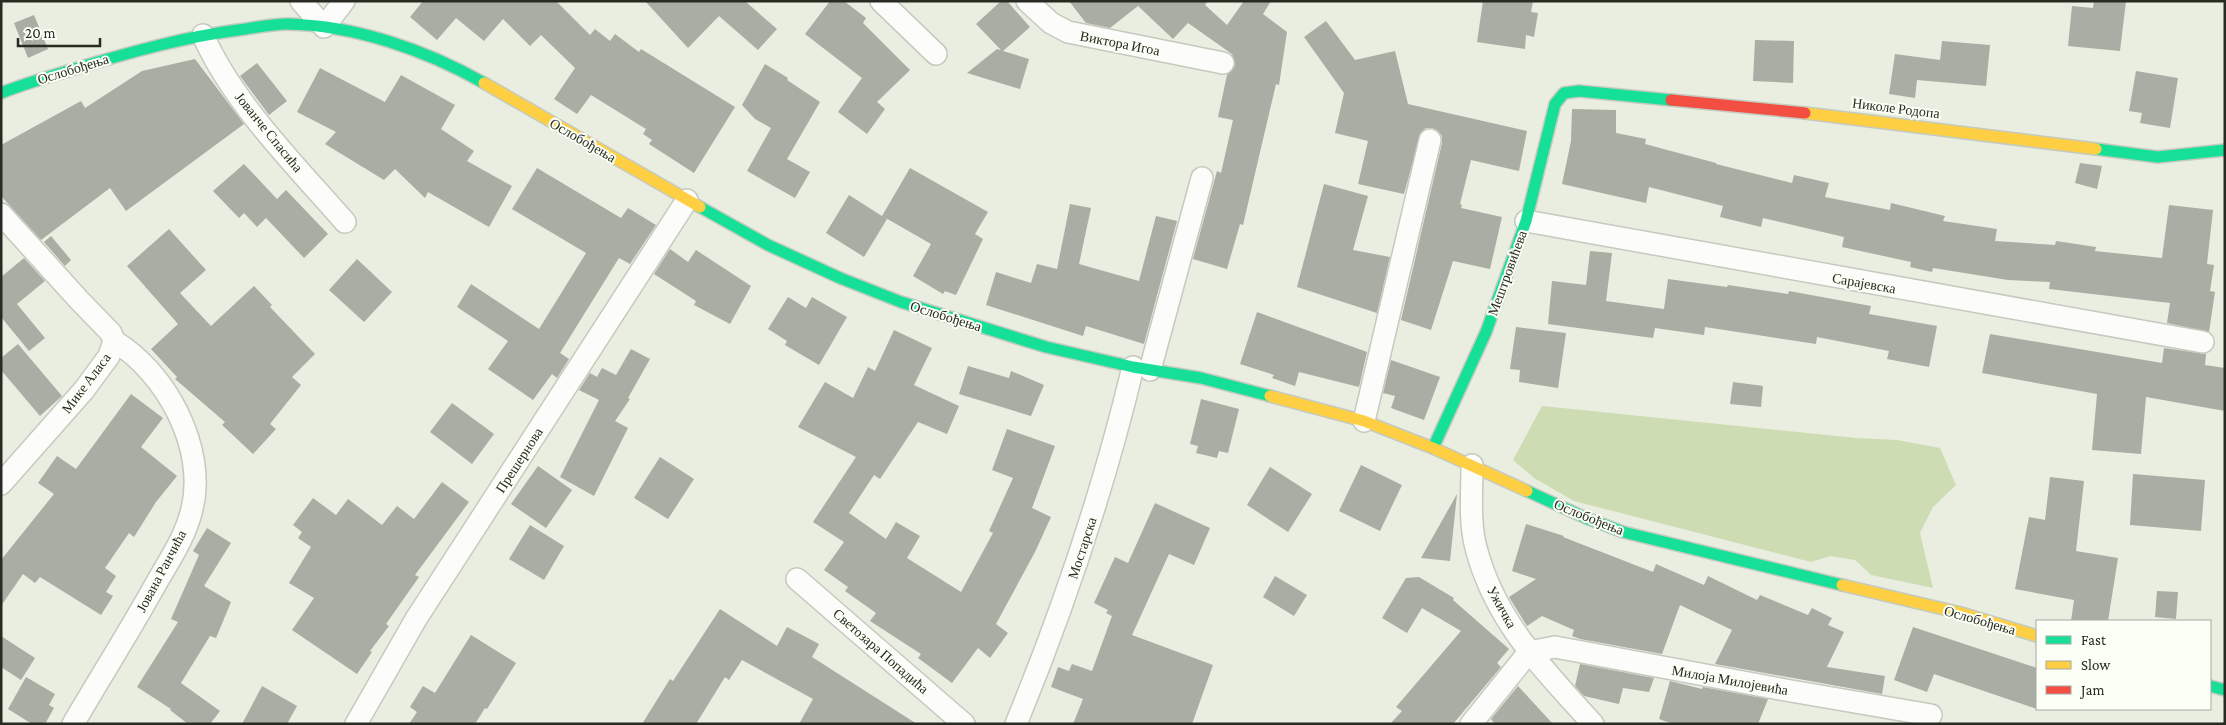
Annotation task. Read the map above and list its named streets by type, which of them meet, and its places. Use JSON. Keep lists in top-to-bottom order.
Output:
{
  "streets": {
    "street": [
      "Виктора Игоа",
      "Ослобођења",
      "Николе Родопа",
      "Јованче Спасића",
      "Мештровићева",
      "Сарајевска",
      "Мике Аласа",
      "Прешернова",
      "Мостарска",
      "Јована Ранчића",
      "Ужичка",
      "Светозара Попадића",
      "Милоја Милојевића"
    ]
  },
  "crossings": [
    ["Ослобођења", "Јованче Спасића"],
    ["Ослобођења", "Мештровићева"],
    ["Ослобођења", "Прешернова"],
    ["Ослобођења", "Мостарска"],
    ["Ослобођења", "Ужичка"],
    ["Николе Родопа", "Мештровићева"],
    ["Мештровићева", "Сарајевска"],
    ["Мике Аласа", "Јована Ранчића"],
    ["Ужичка", "Милоја Милојевића"]
  ],
  "legend": ["Fast", "Slow", "Jam"],
  "scale_bar": "20 m"
}
